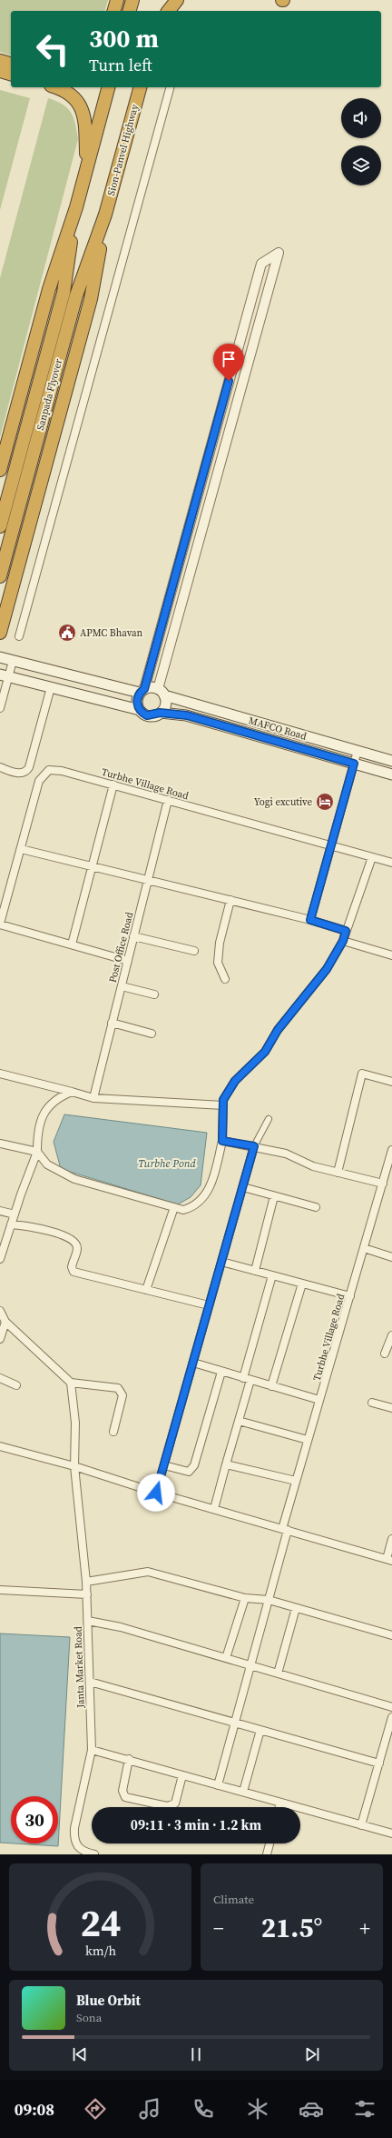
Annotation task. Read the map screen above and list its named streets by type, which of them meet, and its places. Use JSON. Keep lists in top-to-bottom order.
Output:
{
  "streets": {
    "highway": ["Sion-Panvel Highway", "Sanpada Flyover"],
    "main road": ["MAFCO Road"],
    "street": ["Turbhe Village Road", "Post Office Road", "Janta Market Road"]
  },
  "crossings": [
    ["Sion-Panvel Highway", "Sanpada Flyover"],
    ["Turbhe Village Road", "Post Office Road"]
  ],
  "water": ["Turbhe Pond"],
  "places": {
    "public building": ["APMC Bhavan"],
    "hotel": ["Yogi excutive"]
  },
  "page": {
    "turn": ["300 m", "Turn left"],
    "limit": "30",
    "trip": "09:11 · 3 min · 1.2 km",
    "tile": "Climate",
    "heat": ["−", "21.5°", "+"],
    "song": ["Blue Orbit", "Sona"],
    "tabs": "09:08",
    "gauge": ["24", "km/h"]
  }
}
